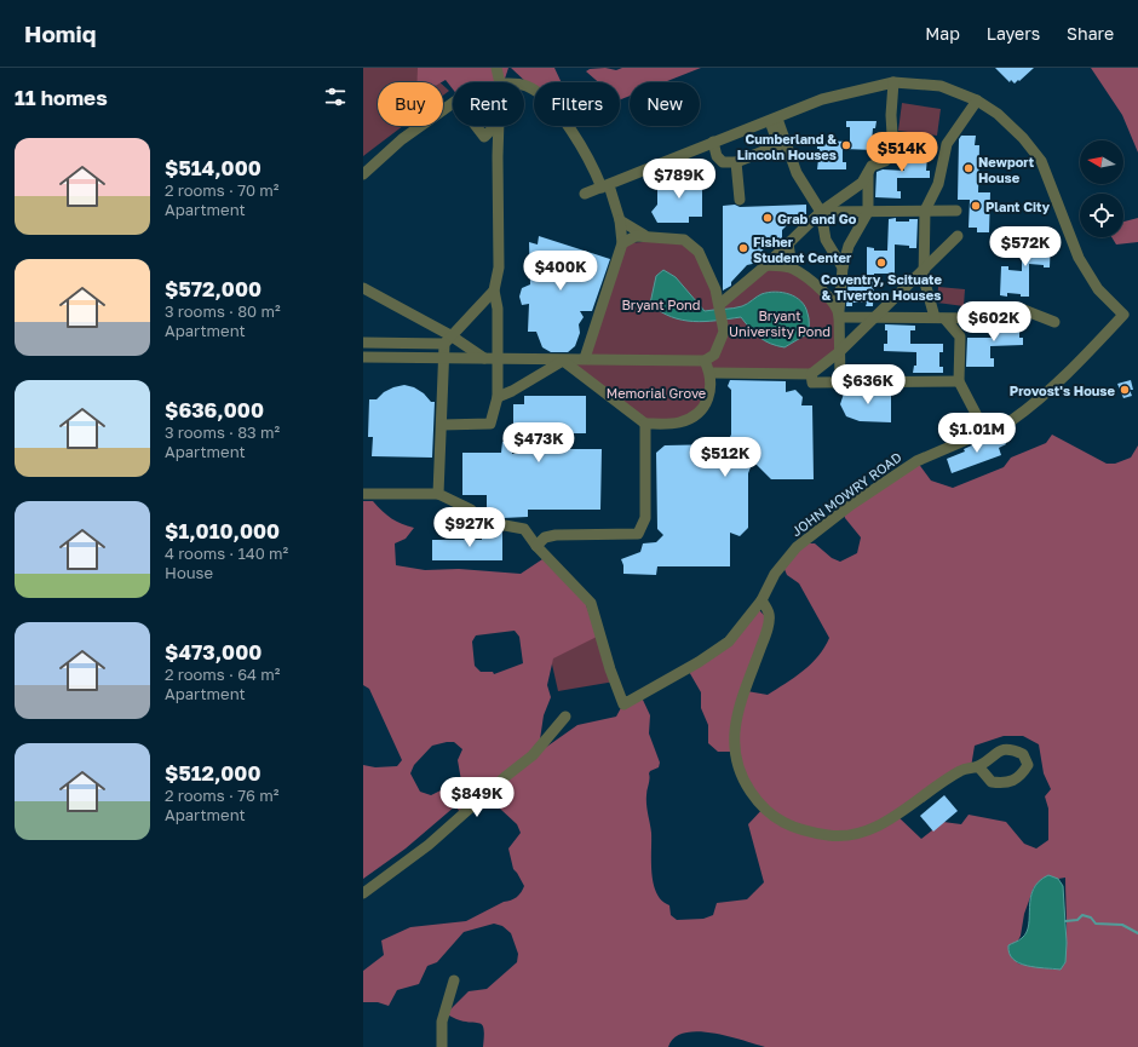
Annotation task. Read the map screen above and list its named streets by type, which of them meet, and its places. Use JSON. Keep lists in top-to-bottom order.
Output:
{
  "streets": {
    "street": ["JOHN MOWRY ROAD"]
  },
  "parks": ["Bryant Pond", "Bryant University Pond", "Memorial Grove"],
  "places": [
    "Cumberland & Lincoln Houses",
    "Newport House",
    "Plant City",
    "Grab and Go",
    "Fisher Student Center",
    "Coventry, Scituate & Tiverton Houses",
    "Provost's House"
  ],
  "north": "left",
  "page": {
    "header": "Homiq",
    "nav": ["Map", "Layers", "Share"],
    "heading": "11 homes",
    "chip": [
      "Buy",
      "Rent",
      "Filters",
      "New"
    ],
    "list": [
      {
        "name": "$514,000",
        "note": "2 rooms · 70 m² · Apartment"
      },
      {
        "name": "$572,000",
        "note": "3 rooms · 80 m² · Apartment"
      },
      {
        "name": "$636,000",
        "note": "3 rooms · 83 m² · Apartment"
      },
      {
        "name": "$1,010,000",
        "note": "4 rooms · 140 m² · House"
      },
      {
        "name": "$473,000",
        "note": "2 rooms · 64 m² · Apartment"
      },
      {
        "name": "$512,000",
        "note": "2 rooms · 76 m² · Apartment"
      }
    ],
    "price": [
      "$514K",
      "$789K",
      "$572K",
      "$400K",
      "$602K",
      "$636K",
      "$1.01M",
      "$473K",
      "$512K",
      "$927K",
      "$849K"
    ]
  }
}
